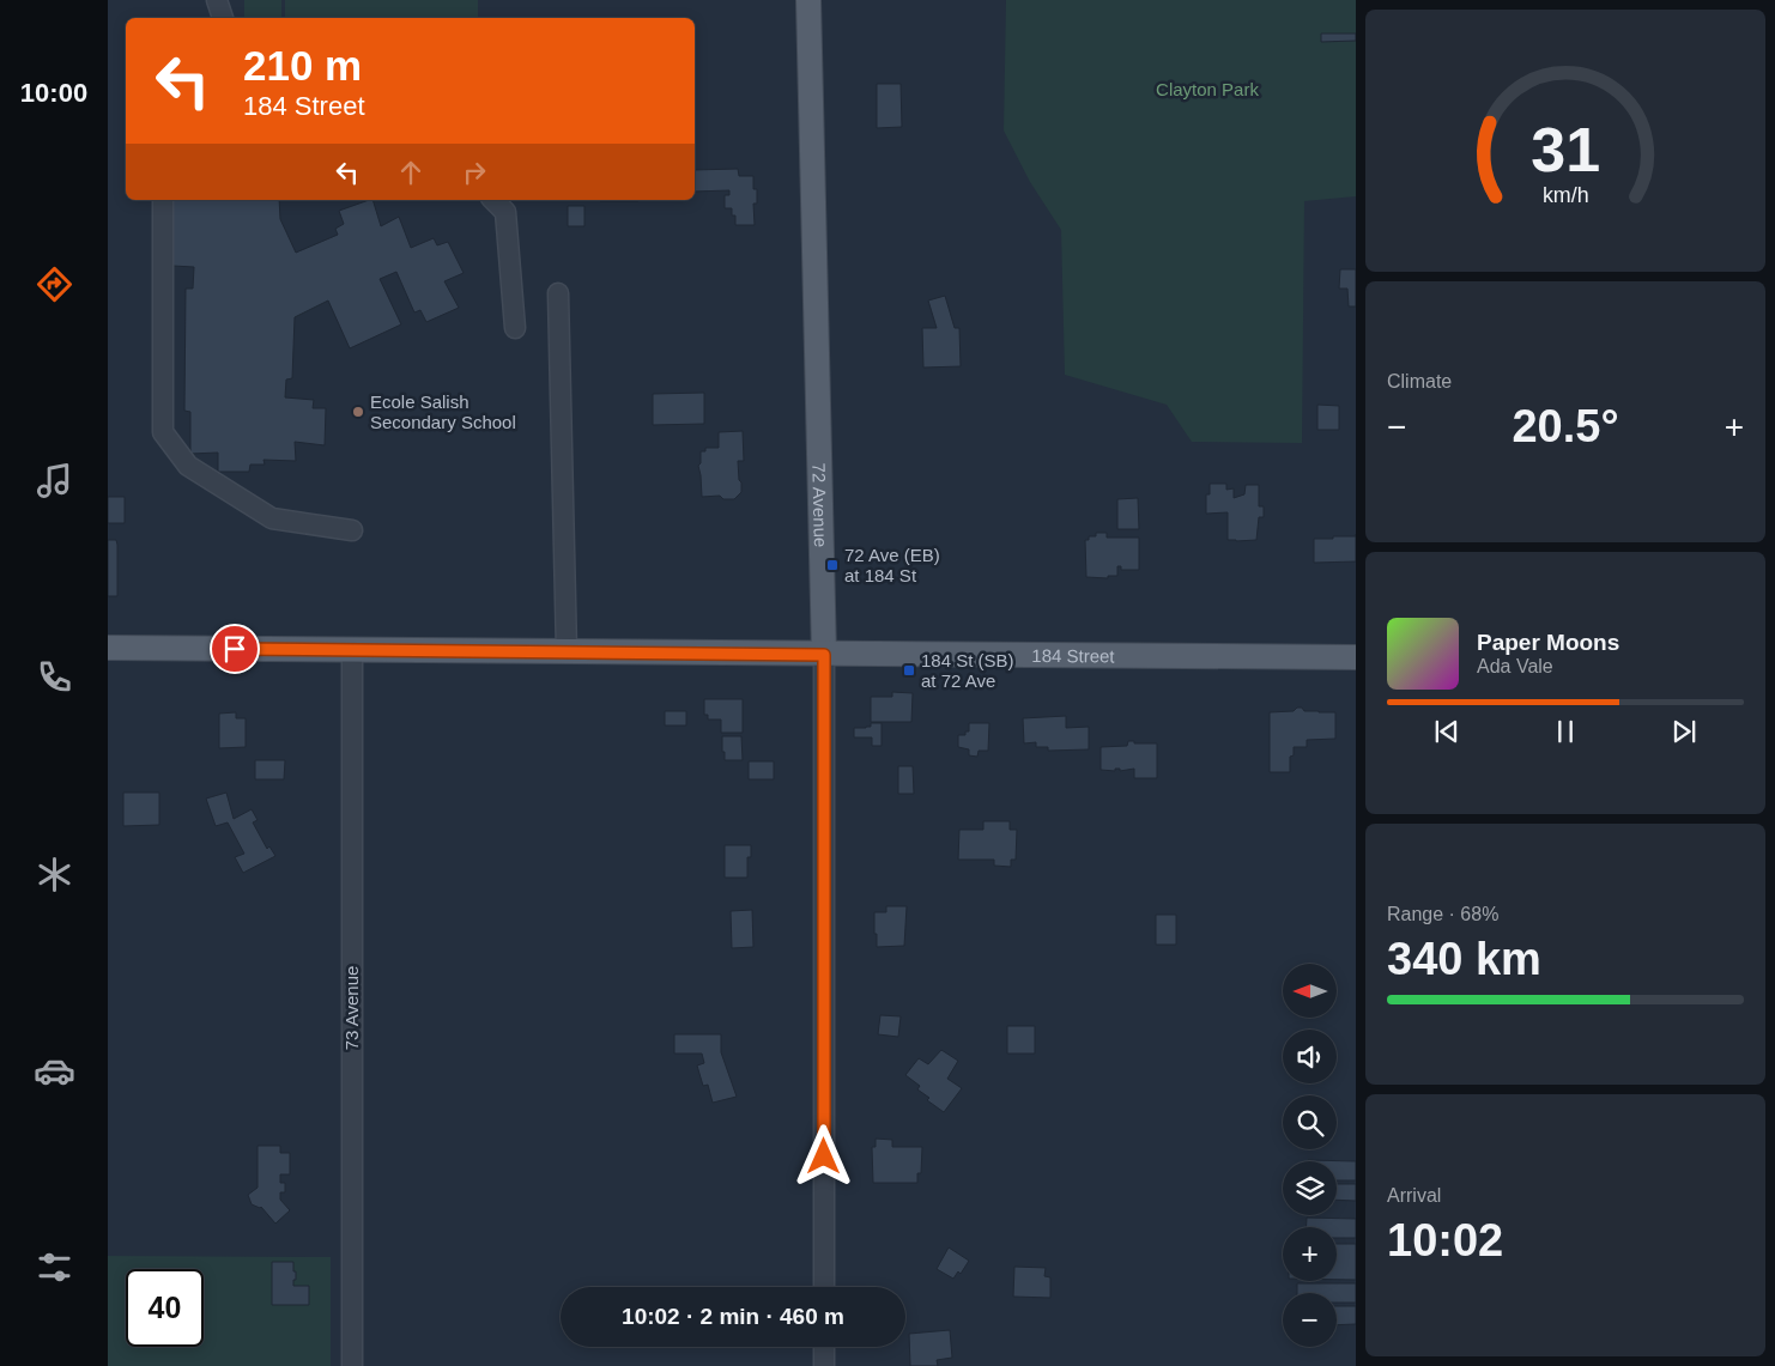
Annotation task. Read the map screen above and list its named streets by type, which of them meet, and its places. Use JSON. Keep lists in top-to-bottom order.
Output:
{
  "streets": {
    "main road": ["72 Avenue", "184 Street"],
    "street": ["73 Avenue"]
  },
  "crossings": [
    ["72 Avenue", "184 Street"],
    ["184 Street", "73 Avenue"]
  ],
  "parks": ["Clayton Park"],
  "places": {
    "other": ["Ecole Salish Secondary School"],
    "transit": ["72 Ave (EB) at 184 St", "184 St (SB) at 72 Ave"]
  },
  "north": "left",
  "page": {
    "tabs": "10:00",
    "turn": ["210 m", "184 Street"],
    "tile": [
      "Climate",
      ["Range · 68%", "340 km"],
      ["Arrival", "10:02"]
    ],
    "heat": ["−", "20.5°", "+"],
    "song": ["Paper Moons", "Ada Vale"],
    "map_buttons": ["+", "−"],
    "limit": "40",
    "trip": "10:02 · 2 min · 460 m",
    "gauge": ["31", "km/h"]
  }
}
